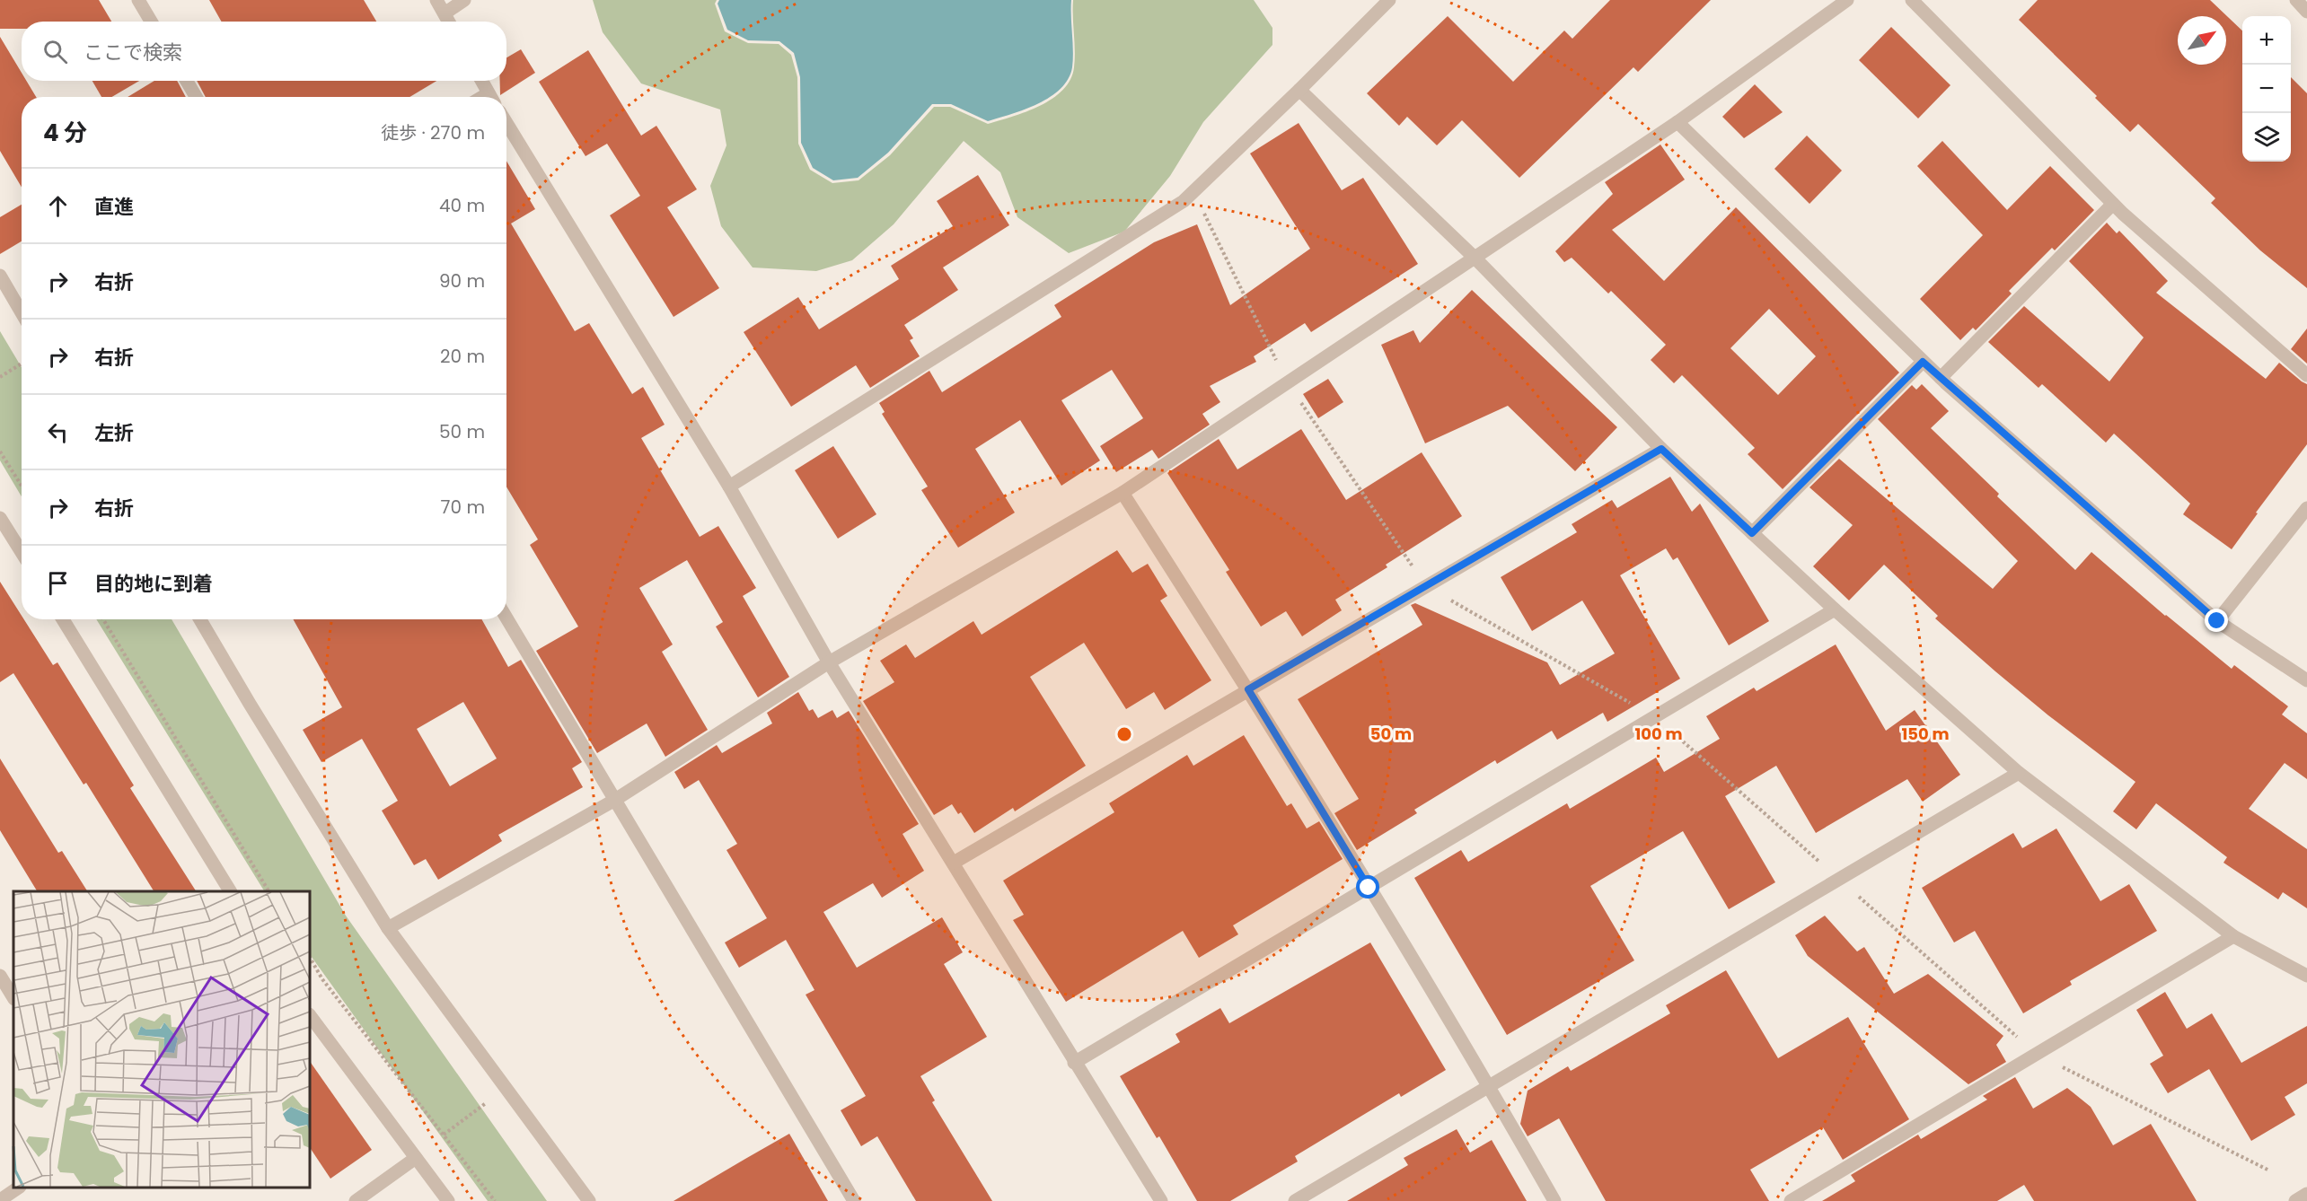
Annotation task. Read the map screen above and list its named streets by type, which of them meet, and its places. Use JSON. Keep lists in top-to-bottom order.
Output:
{
  "north": "top right",
  "page": {
    "map_buttons": ["+", "−"],
    "search": "ここで検索",
    "heading": ["4 分", "徒歩 · 270 m"],
    "list": [
      ["直進", "40 m"],
      ["右折", "90 m"],
      ["右折", "20 m"],
      ["左折", "50 m"],
      ["右折", "70 m"],
      "目的地に到着"
    ]
  },
  "rings": ["50 m", "100 m", "150 m"]
}
